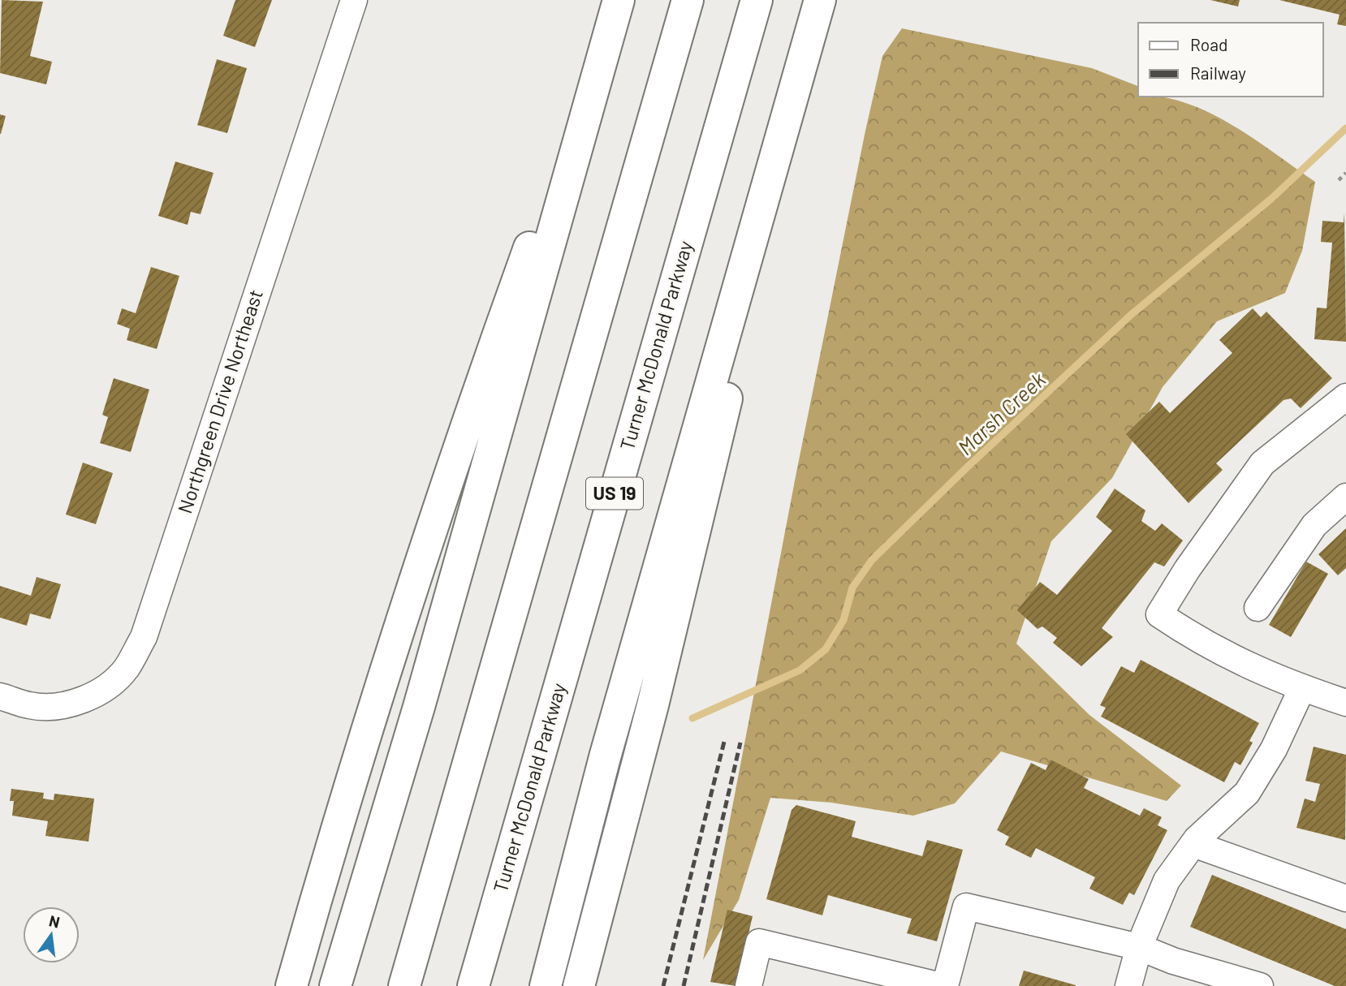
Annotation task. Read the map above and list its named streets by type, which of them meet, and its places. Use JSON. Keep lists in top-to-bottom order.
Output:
{
  "streets": {
    "highway": ["Turner McDonald Parkway", "US 19"],
    "street": ["Northgreen Drive Northeast"]
  },
  "water": ["Marsh Creek"],
  "legend": ["Road", "Railway"],
  "north": "top"
}
